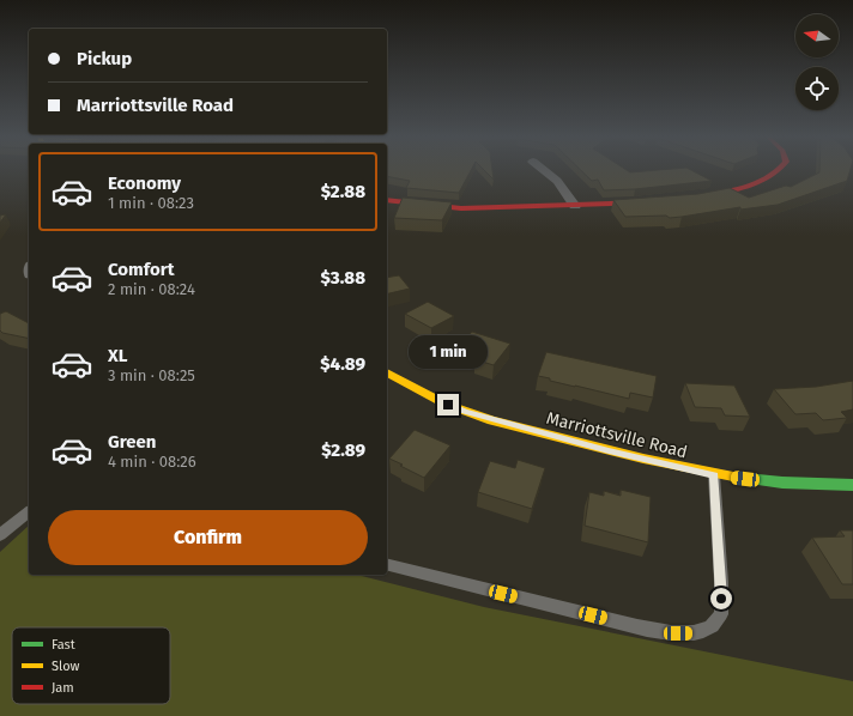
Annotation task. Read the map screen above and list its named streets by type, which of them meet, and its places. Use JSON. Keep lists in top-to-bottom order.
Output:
{
  "streets": {
    "street": ["Marriottsville Road"]
  },
  "legend": ["Fast", "Slow", "Jam"],
  "north": "left",
  "page": {
    "banner": ["Pickup", "Marriottsville Road"],
    "list": [
      {
        "name": "Economy",
        "note": "1 min · 08:23",
        "value": "$2.88"
      },
      {
        "name": "Comfort",
        "note": "2 min · 08:24",
        "value": "$3.88"
      },
      {
        "name": "XL",
        "note": "3 min · 08:25",
        "value": "$4.89"
      },
      {
        "name": "Green",
        "note": "4 min · 08:26",
        "value": "$2.89"
      }
    ],
    "bubble": "1 min",
    "buttons": "Confirm"
  }
}
